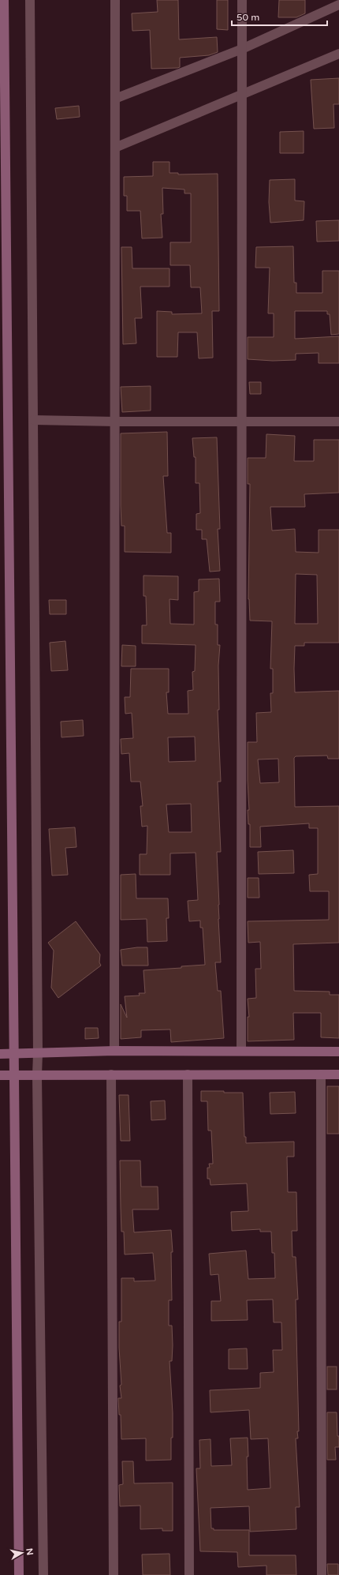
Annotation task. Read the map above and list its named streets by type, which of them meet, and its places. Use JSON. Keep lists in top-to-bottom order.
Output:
{
  "scale_bar": "50 m",
  "north": "right"
}
